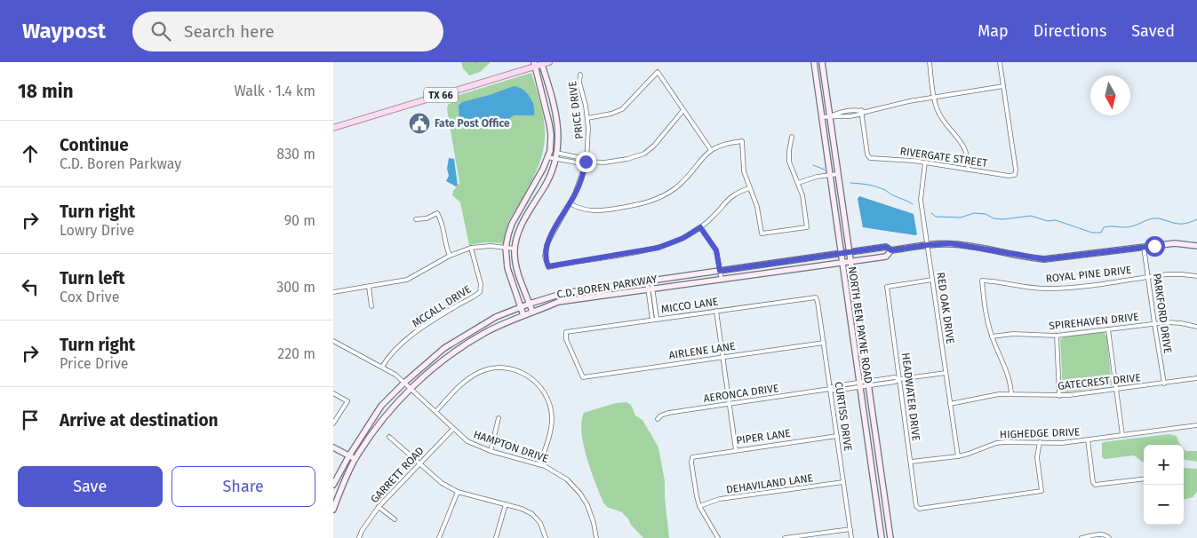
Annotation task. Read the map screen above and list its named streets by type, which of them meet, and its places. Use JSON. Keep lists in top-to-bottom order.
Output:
{
  "streets": {
    "main road": ["TX 66"],
    "street": [
      "PRICE DRIVE",
      "RIVERGATE STREET",
      "ROYAL PINE DRIVE",
      "C.D. BOREN PARKWAY",
      "MICCO LANE",
      "MCCALL DRIVE",
      "RED OAK DRIVE",
      "PARKFORD DRIVE",
      "SPIREHAVEN DRIVE",
      "NORTH BEN PAYNE ROAD",
      "AIRLENE LANE",
      "GATECREST DRIVE",
      "AERONCA DRIVE",
      "HEADWATER DRIVE",
      "CURTISS DRIVE",
      "HIGHEDGE DRIVE",
      "PIPER LANE",
      "HAMPTON DRIVE",
      "GARRETT ROAD",
      "DEHAVILAND LANE"
    ]
  },
  "crossings": [
    ["RIVERGATE STREET", "RED OAK DRIVE"],
    ["ROYAL PINE DRIVE", "PARKFORD DRIVE"],
    ["ROYAL PINE DRIVE", "SPIREHAVEN DRIVE"],
    ["C.D. BOREN PARKWAY", "RED OAK DRIVE"],
    ["C.D. BOREN PARKWAY", "PARKFORD DRIVE"],
    ["C.D. BOREN PARKWAY", "NORTH BEN PAYNE ROAD"],
    ["C.D. BOREN PARKWAY", "HAMPTON DRIVE"],
    ["MICCO LANE", "AIRLENE LANE"],
    ["MICCO LANE", "CURTISS DRIVE"],
    ["MCCALL DRIVE", "HAMPTON DRIVE"],
    ["RED OAK DRIVE", "GATECREST DRIVE"],
    ["RED OAK DRIVE", "AERONCA DRIVE"],
    ["RED OAK DRIVE", "HEADWATER DRIVE"],
    ["RED OAK DRIVE", "HIGHEDGE DRIVE"],
    ["PARKFORD DRIVE", "SPIREHAVEN DRIVE"],
    ["PARKFORD DRIVE", "GATECREST DRIVE"],
    ["NORTH BEN PAYNE ROAD", "AERONCA DRIVE"],
    ["AIRLENE LANE", "CURTISS DRIVE"],
    ["AERONCA DRIVE", "HEADWATER DRIVE"],
    ["AERONCA DRIVE", "CURTISS DRIVE"],
    ["HEADWATER DRIVE", "HIGHEDGE DRIVE"],
    ["CURTISS DRIVE", "PIPER LANE"],
    ["CURTISS DRIVE", "DEHAVILAND LANE"],
    ["PIPER LANE", "DEHAVILAND LANE"],
    ["HAMPTON DRIVE", "GARRETT ROAD"]
  ],
  "places": {
    "public building": ["Fate Post Office"]
  },
  "north": "bottom",
  "page": {
    "header": "Waypost",
    "search": "Search here",
    "nav": ["Map", "Directions", "Saved"],
    "heading": ["18 min", "Walk · 1.4 km"],
    "list": [
      ["Continue", "C.D. Boren Parkway", "830 m"],
      ["Turn right", "Lowry Drive", "90 m"],
      ["Turn left", "Cox Drive", "300 m"],
      ["Turn right", "Price Drive", "220 m"],
      "Arrive at destination"
    ],
    "map_buttons": ["+", "−"],
    "buttons": ["Save", "Share"]
  }
}
